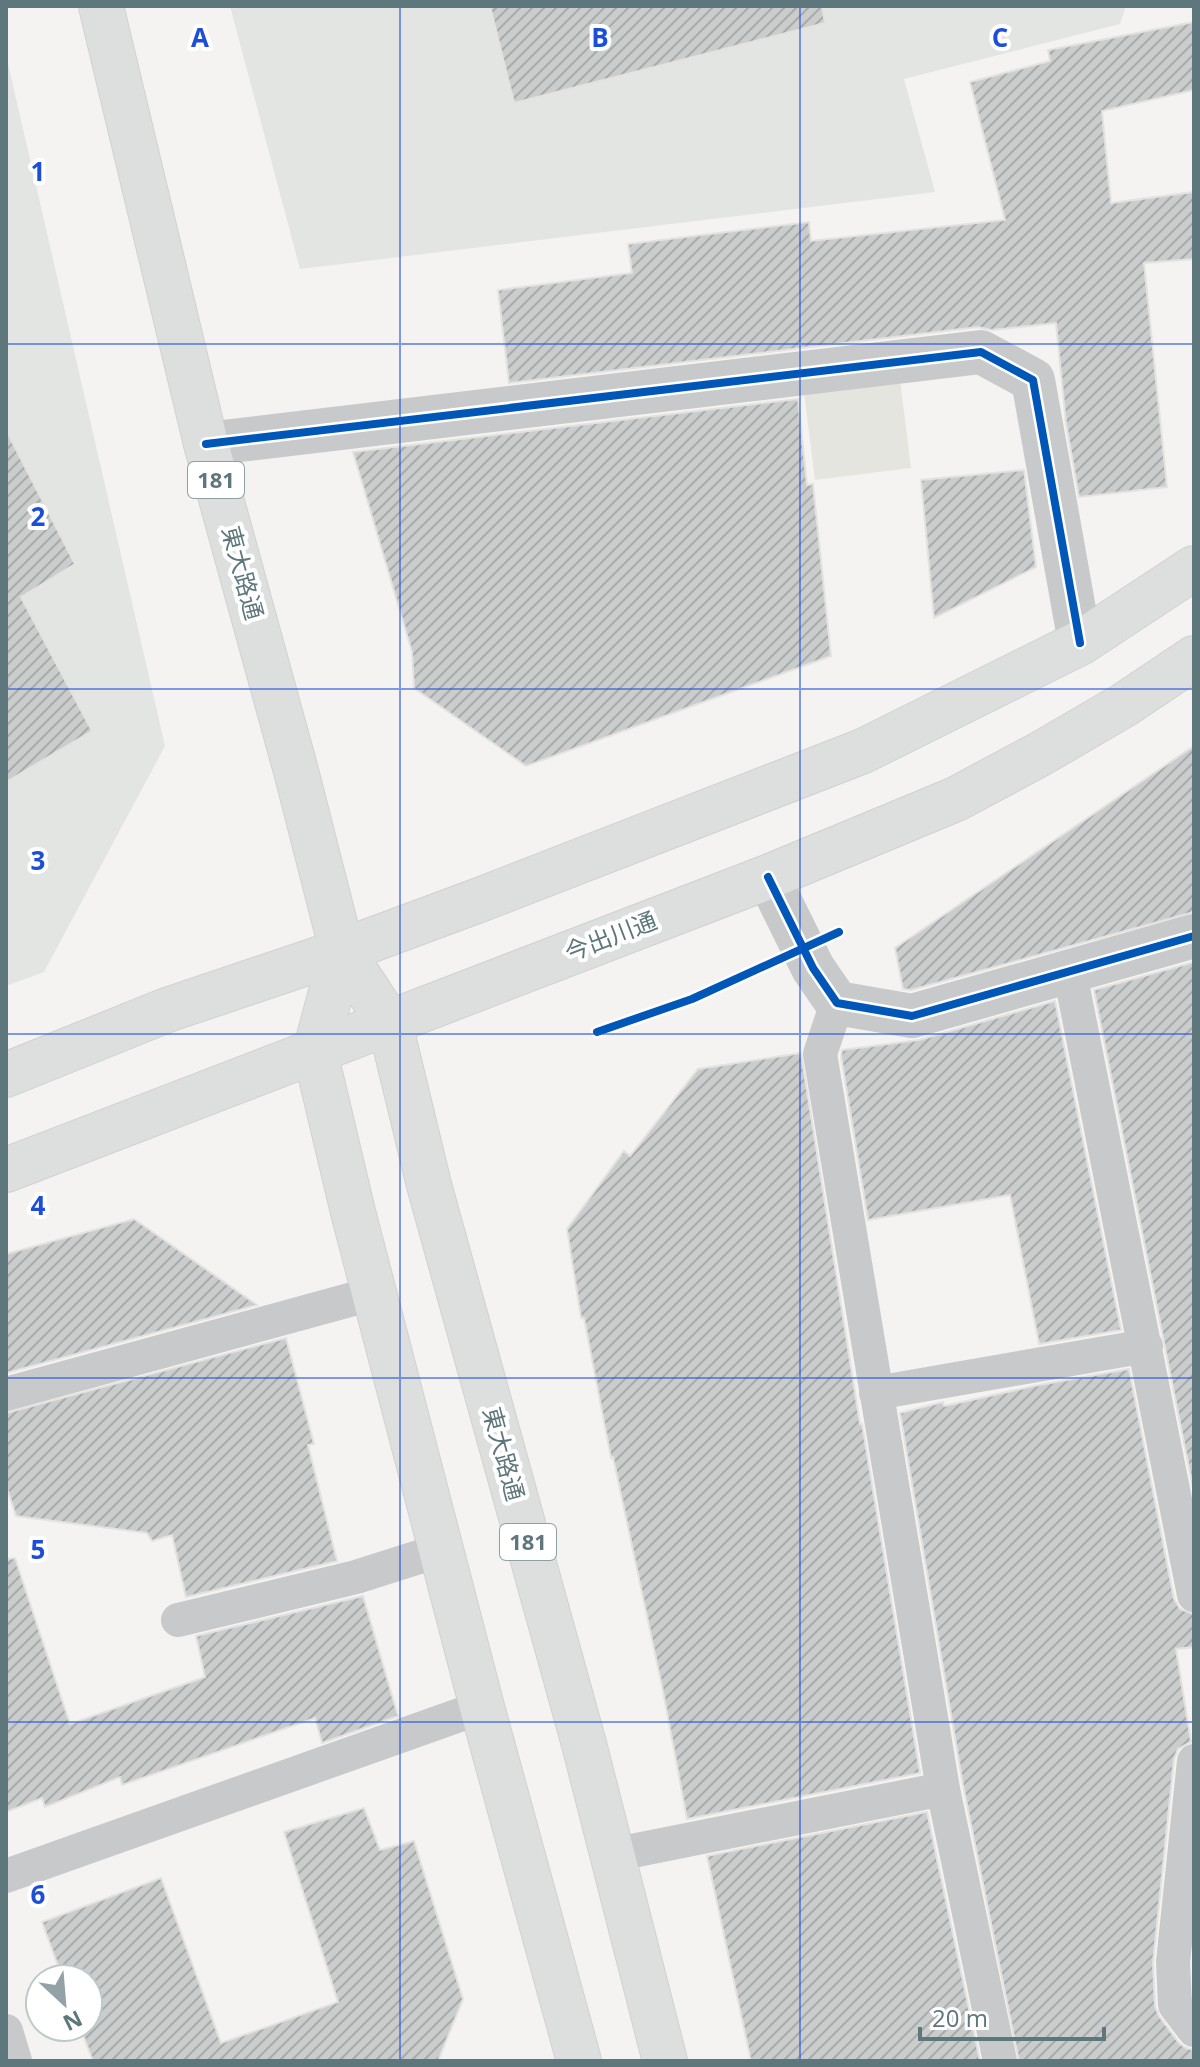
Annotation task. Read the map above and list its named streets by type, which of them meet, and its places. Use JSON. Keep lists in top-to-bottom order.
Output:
{
  "streets": {
    "main road": ["181", "東大路通", "今出川通"]
  },
  "crossings": [
    ["東大路通", "今出川通"]
  ],
  "scale_bar": "20 m",
  "north": "bottom right",
  "grid": {
    "columns": ["A", "B", "C"],
    "rows": [
      "1",
      "2",
      "3",
      "4",
      "5",
      "6"
    ]
  }
}
